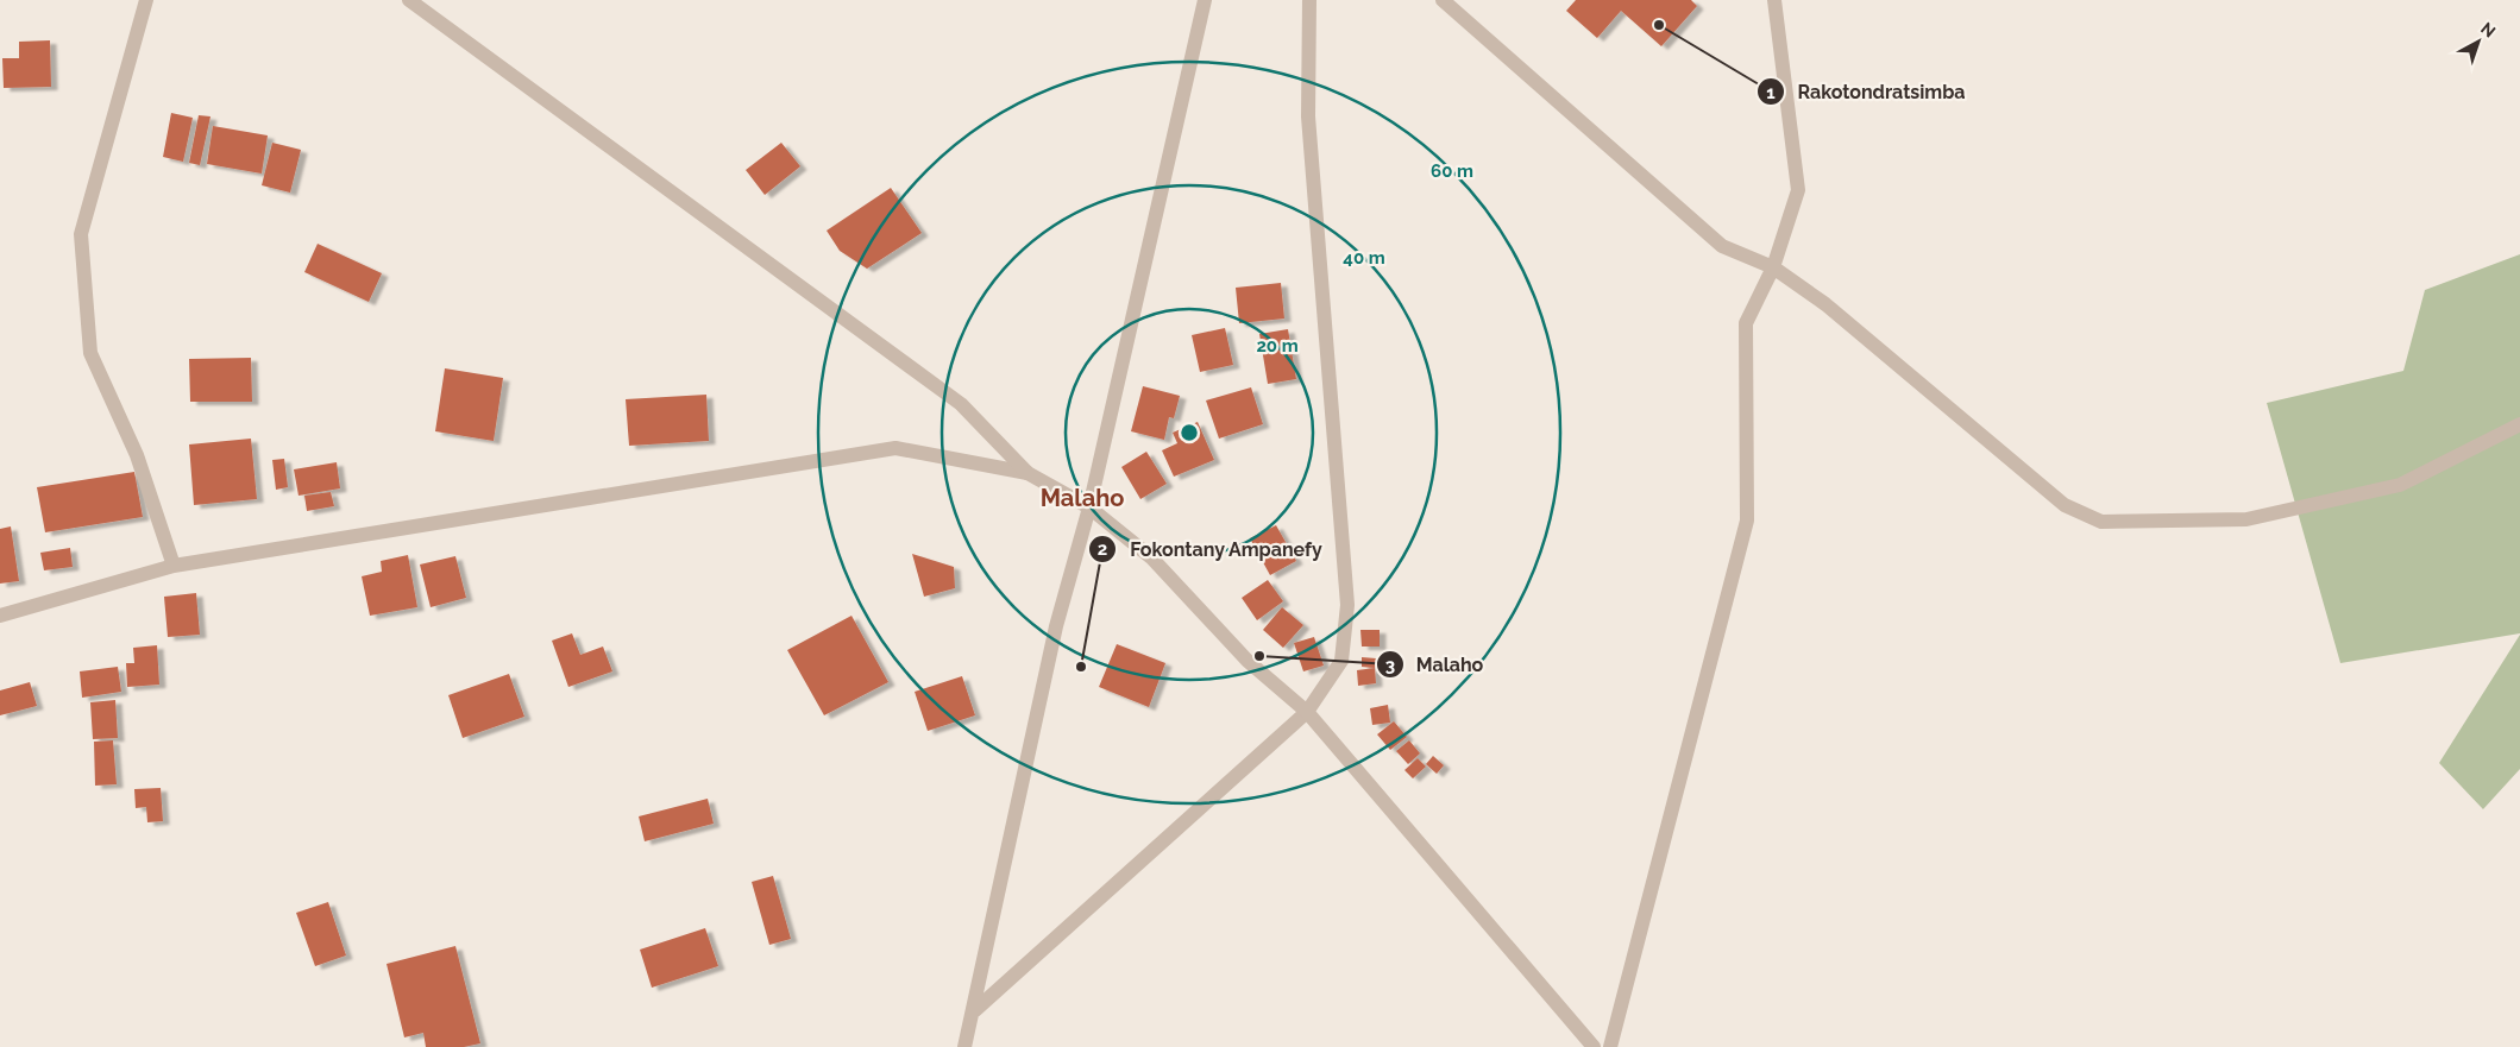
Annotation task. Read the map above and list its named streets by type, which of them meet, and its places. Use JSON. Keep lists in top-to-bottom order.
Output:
{
  "districts": ["Malaho"],
  "places": ["Rakotondratsimba", "Malaho", "Fokontany Ampanefy"],
  "north": "top right",
  "rings": ["60 m", "40 m", "20 m"]
}
